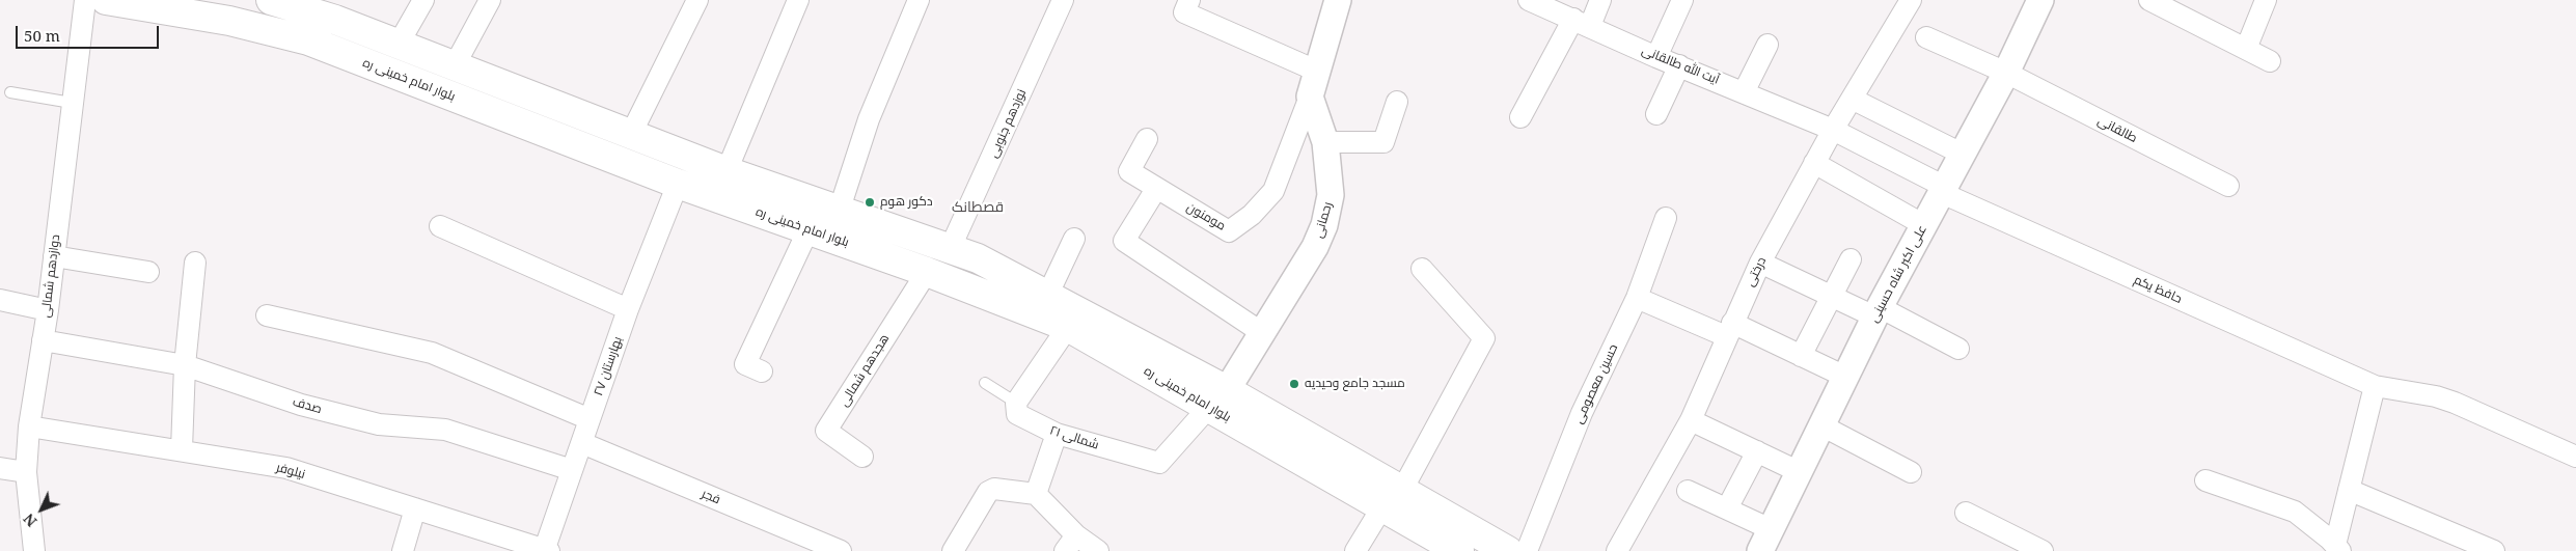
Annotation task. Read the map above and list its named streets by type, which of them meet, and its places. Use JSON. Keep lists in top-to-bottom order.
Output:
{
  "streets": {
    "main road": ["بلوار امام خمینی ره"],
    "street": [
      "آیت الله طالقانی",
      "نوزدهم جنوبی",
      "طالقانی",
      "مومنون",
      "رحمانی",
      "درختی",
      "علی اکبر شاه حسینی",
      "دوازدهم شمالی",
      "حافظ یکم",
      "بهارستان ۲۷",
      "هجدهم شمالی",
      "حسین معصومی",
      "صدف",
      "۲۱ شمالی",
      "نیلوفر",
      "فجر"
    ]
  },
  "crossings": [
    ["آیت الله طالقانی", "درختی"],
    ["آیت الله طالقانی", "حافظ یکم"],
    ["بلوار امام خمینی ره", "نوزدهم جنوبی"],
    ["بلوار امام خمینی ره", "رحمانی"],
    ["بلوار امام خمینی ره", "بهارستان ۲۷"],
    ["بلوار امام خمینی ره", "هجدهم شمالی"],
    ["بلوار امام خمینی ره", "۲۱ شمالی"],
    ["طالقانی", "علی اکبر شاه حسینی"],
    ["مومنون", "رحمانی"],
    ["رحمانی", "۲۱ شمالی"],
    ["درختی", "حافظ یکم"],
    ["علی اکبر شاه حسینی", "حافظ یکم"],
    ["دوازدهم شمالی", "صدف"],
    ["دوازدهم شمالی", "نیلوفر"],
    ["بهارستان ۲۷", "صدف"],
    ["بهارستان ۲۷", "نیلوفر"],
    ["بهارستان ۲۷", "فجر"]
  ],
  "districts": ["قصطانک"],
  "places": ["دکور هوم", "مسجد جامع وحیدیه"],
  "scale_bar": "50 m",
  "north": "bottom left"
}
